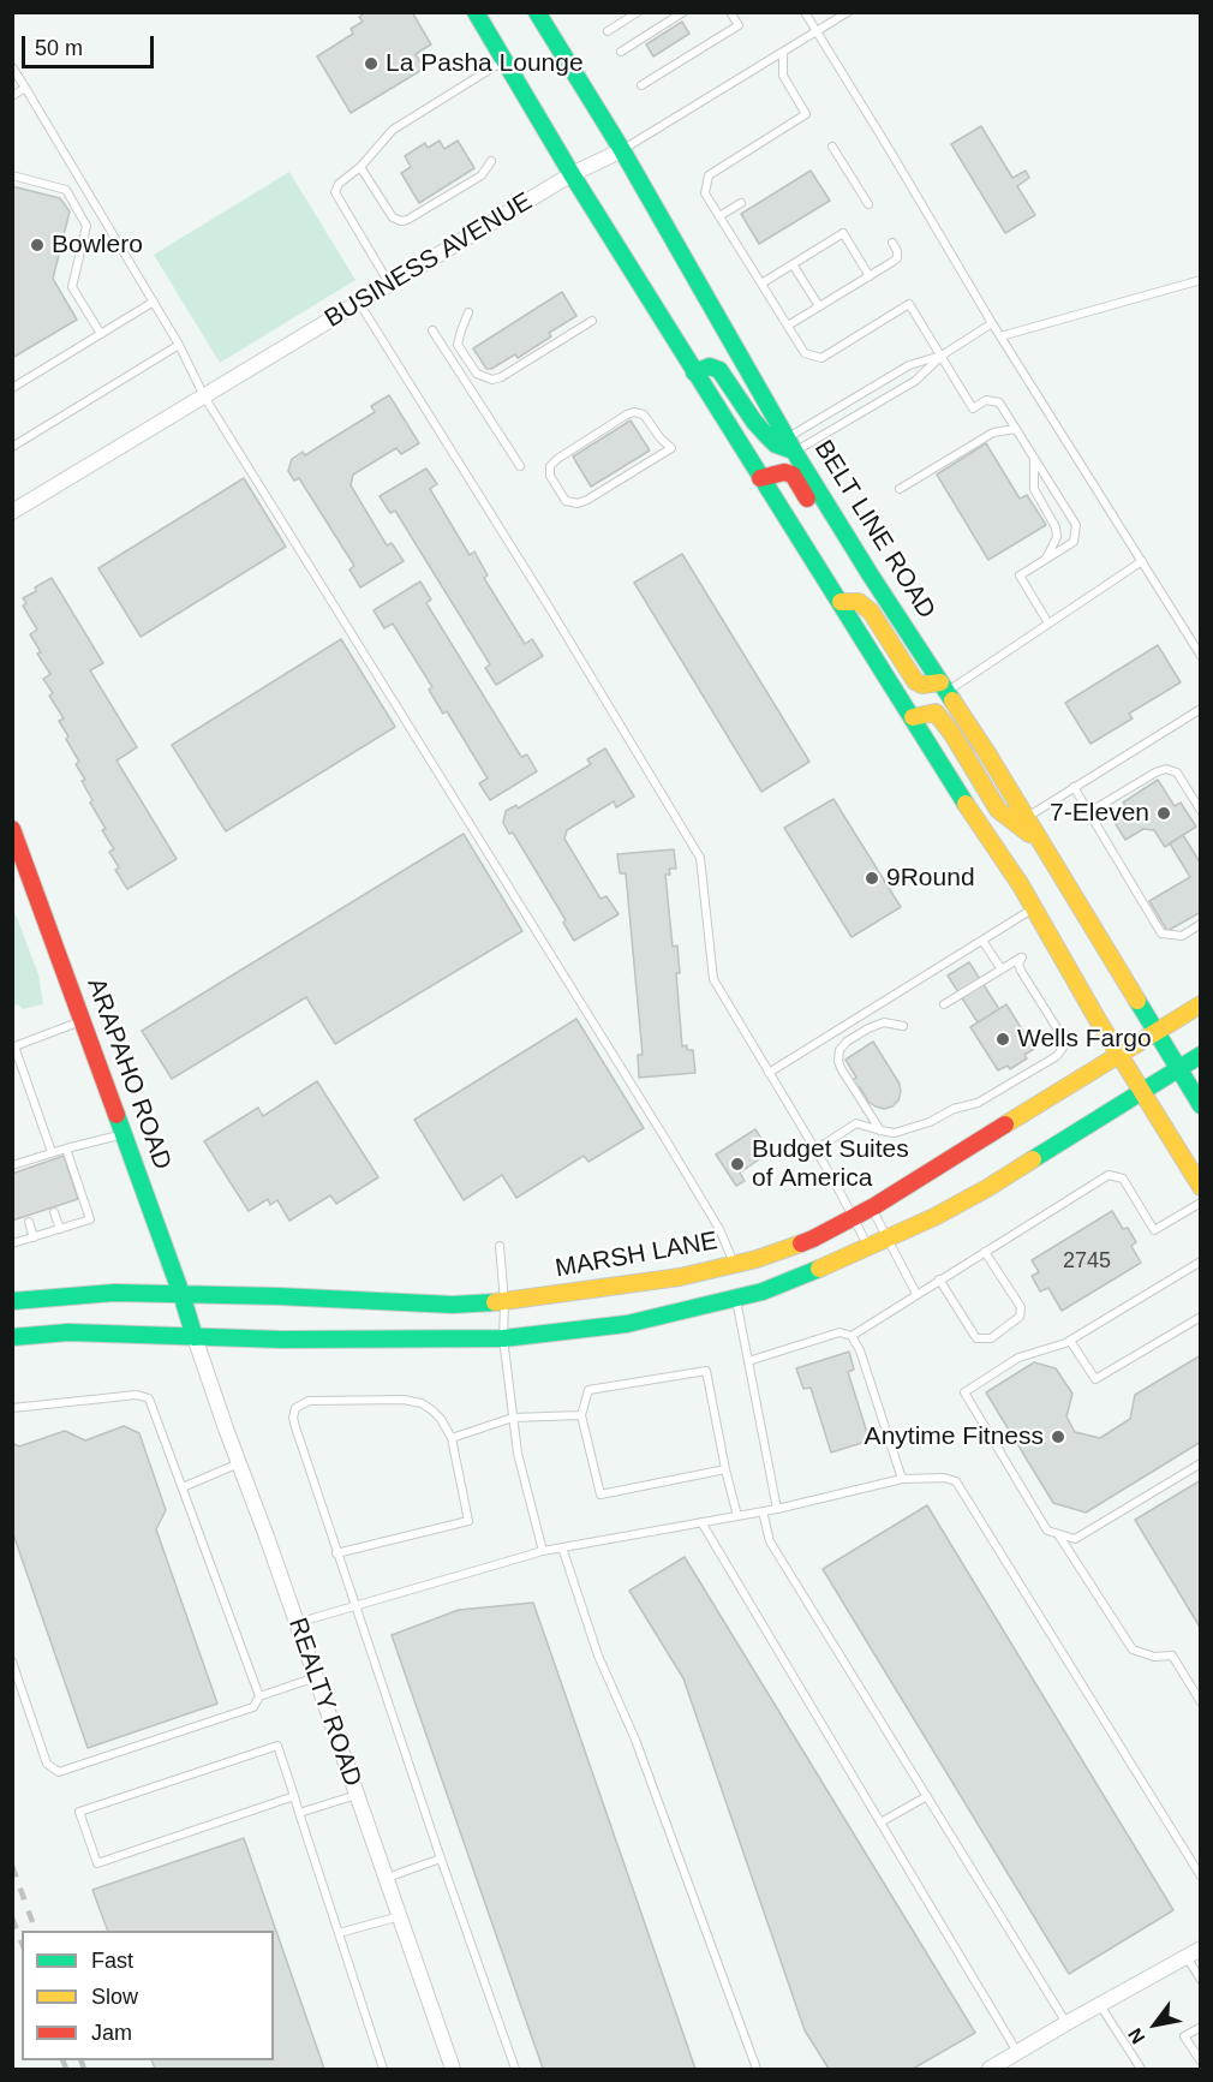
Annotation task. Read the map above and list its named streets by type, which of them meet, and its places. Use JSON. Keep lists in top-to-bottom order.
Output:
{
  "streets": {
    "main road": ["BELT LINE ROAD", "ARAPAHO ROAD", "MARSH LANE"],
    "street": ["BUSINESS AVENUE", "REALTY ROAD"]
  },
  "crossings": [
    ["BUSINESS AVENUE", "BELT LINE ROAD"],
    ["BELT LINE ROAD", "MARSH LANE"],
    ["ARAPAHO ROAD", "MARSH LANE"],
    ["ARAPAHO ROAD", "REALTY ROAD"]
  ],
  "places": [
    "La Pasha Lounge",
    "Bowlero",
    "7-Eleven",
    "9Round",
    "Wells Fargo",
    "Budget Suites of America",
    "Anytime Fitness"
  ],
  "house_numbers": ["2745"],
  "legend": ["Fast", "Slow", "Jam"],
  "scale_bar": "50 m",
  "north": "bottom left"
}
